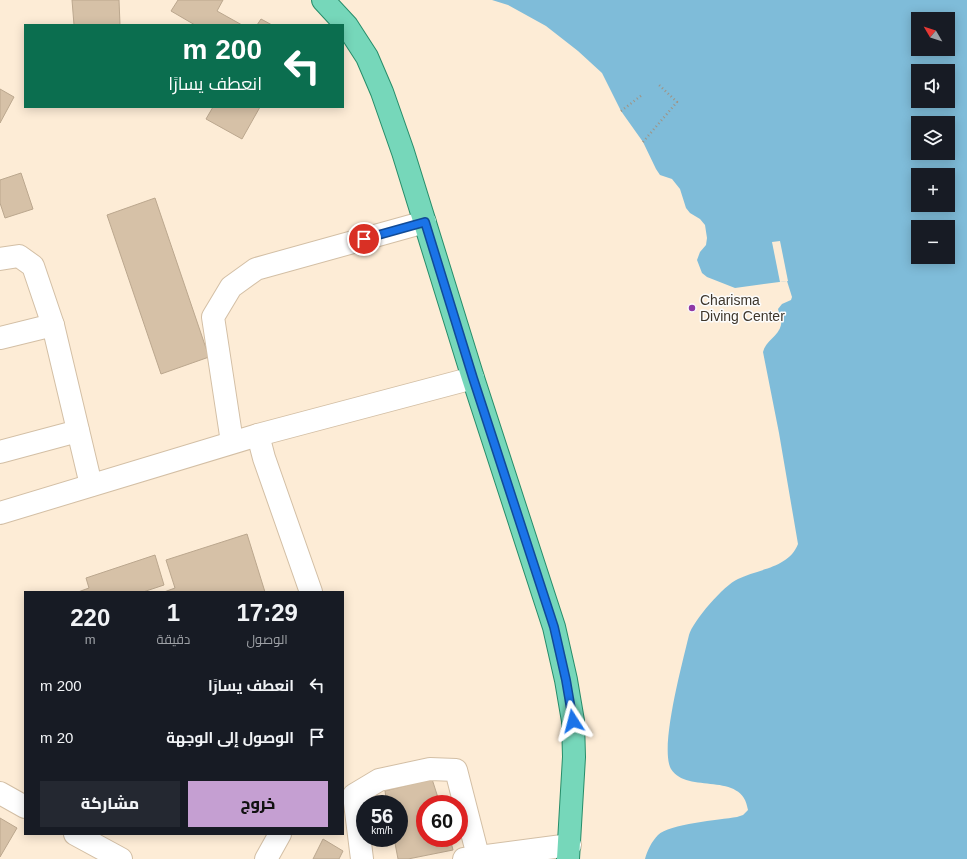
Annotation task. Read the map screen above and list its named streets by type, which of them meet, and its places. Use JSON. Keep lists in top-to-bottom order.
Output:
{
  "places": ["Charisma Diving Center"],
  "north": "top left",
  "page": {
    "map_buttons": ["+", "−"],
    "turn": ["200 m", "انعطف يسارًا"],
    "eta": [
      "17:29",
      "الوصول",
      "1",
      "دقيقة",
      "220",
      "m"
    ],
    "list": [
      {
        "name": "انعطف يسارًا",
        "value": "200 m"
      },
      {
        "name": "الوصول إلى الوجهة",
        "value": "20 m"
      }
    ],
    "buttons": ["خروج", "مشاركة"],
    "speed": "56 km/h",
    "limit": "60"
  }
}
